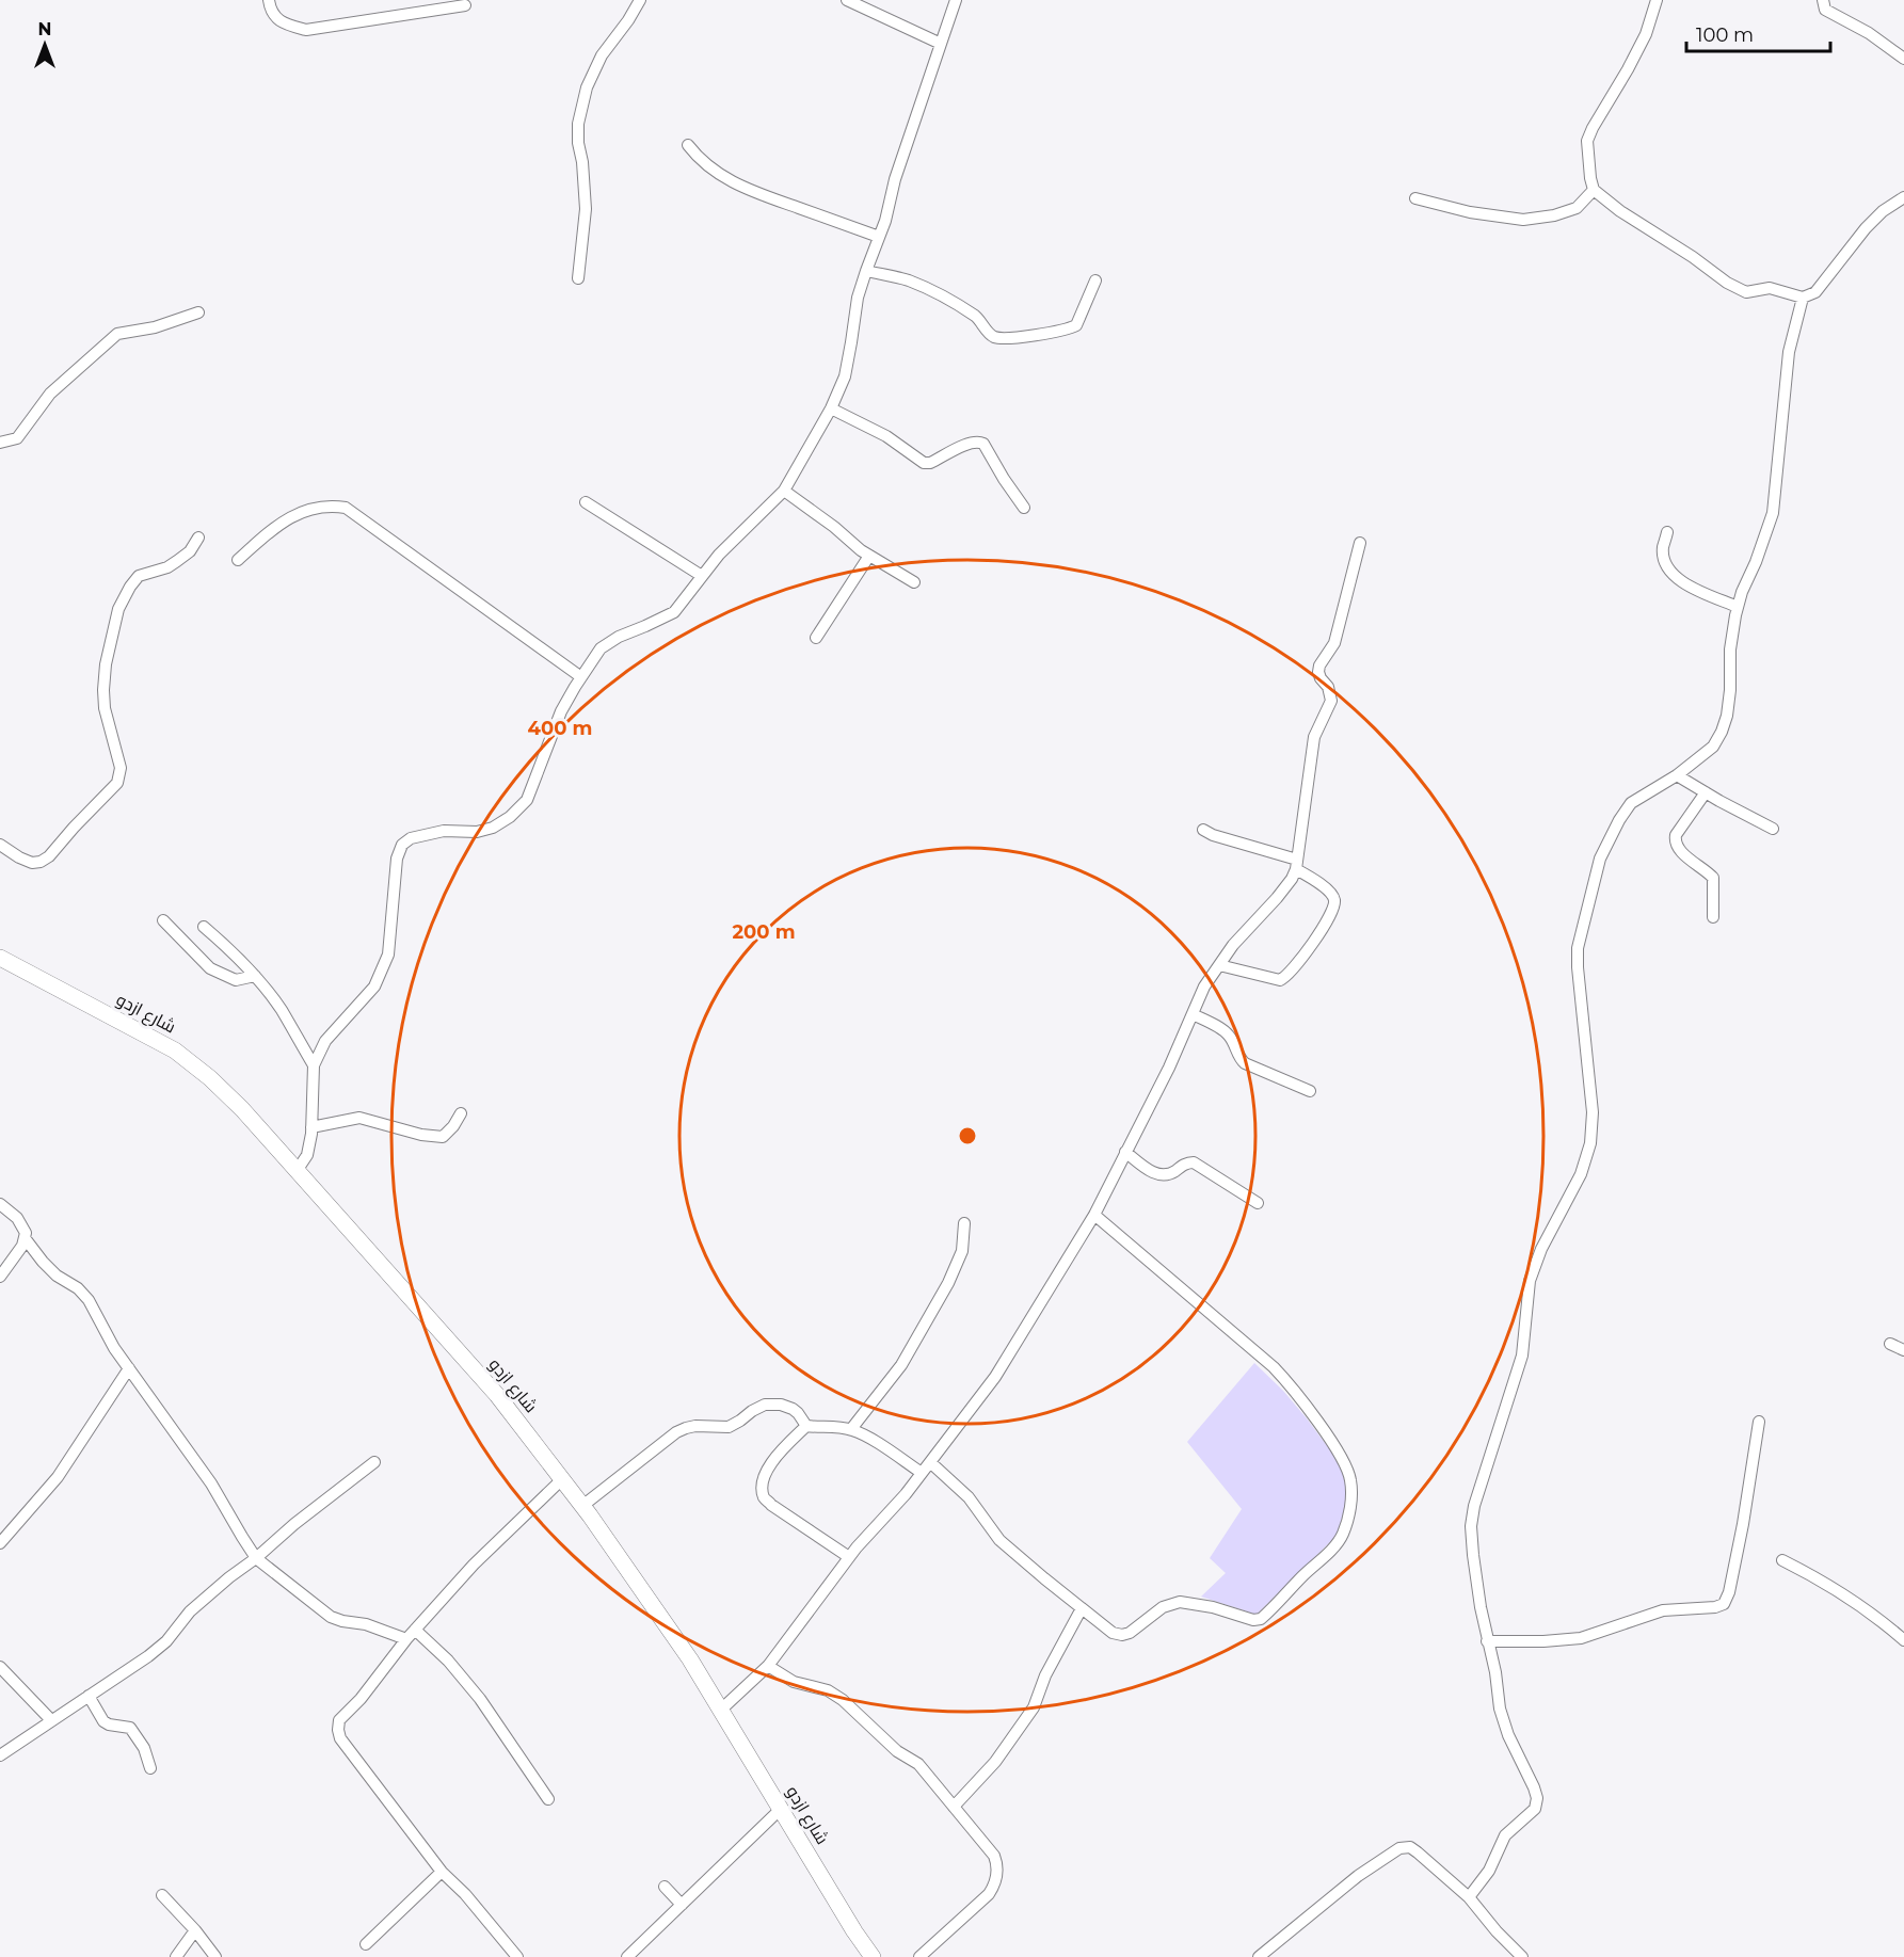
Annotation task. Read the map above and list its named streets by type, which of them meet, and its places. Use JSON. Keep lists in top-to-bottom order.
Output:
{
  "streets": {
    "street": ["شارع ازدو"]
  },
  "scale_bar": "100 m",
  "north": "top",
  "rings": ["400 m", "200 m"]
}
